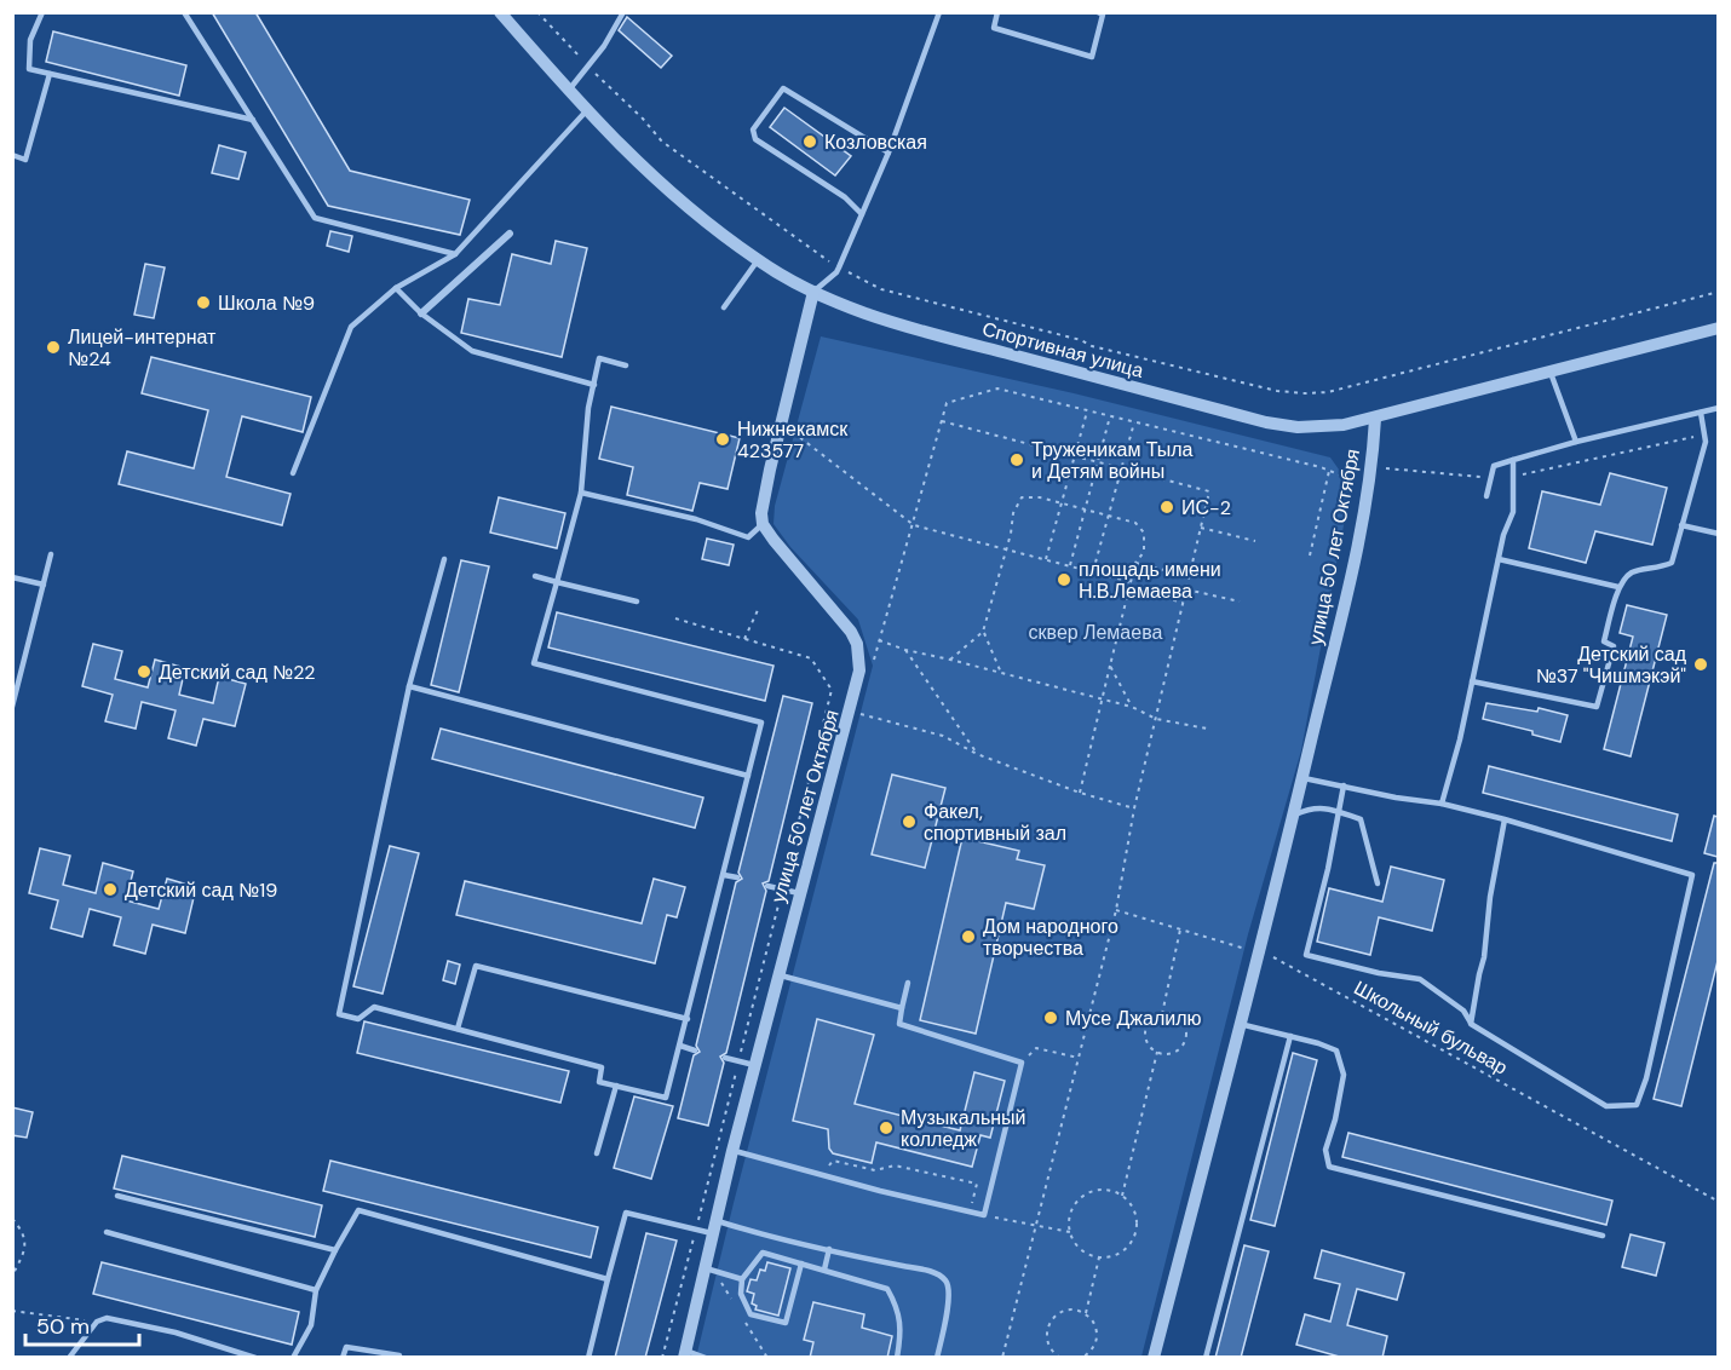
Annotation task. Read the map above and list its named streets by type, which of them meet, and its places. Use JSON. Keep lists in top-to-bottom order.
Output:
{
  "streets": {
    "street": ["Спортивная улица", "улица 50 лет Октября"],
    "path": ["Школьный бульвар"]
  },
  "crossings": [
    ["Спортивная улица", "улица 50 лет Октября"],
    ["улица 50 лет Октября", "Школьный бульвар"]
  ],
  "parks": ["сквер Лемаева"],
  "places": [
    "Козловская",
    "Школа №9",
    "Лицей-интернат №24",
    "Нижнекамск 423577",
    "Труженикам Тыла и Детям войны",
    "ИС-2",
    "площадь имени Н.В.Лемаева",
    "Детский сад №37 \"Чишмэкэй\"",
    "Детский сад №22",
    "Факел, спортивный зал",
    "Детский сад №19",
    "Дом народного творчества",
    "Мусе Джалилю",
    "Музыкальный колледж"
  ],
  "scale_bar": "50 m"
}
